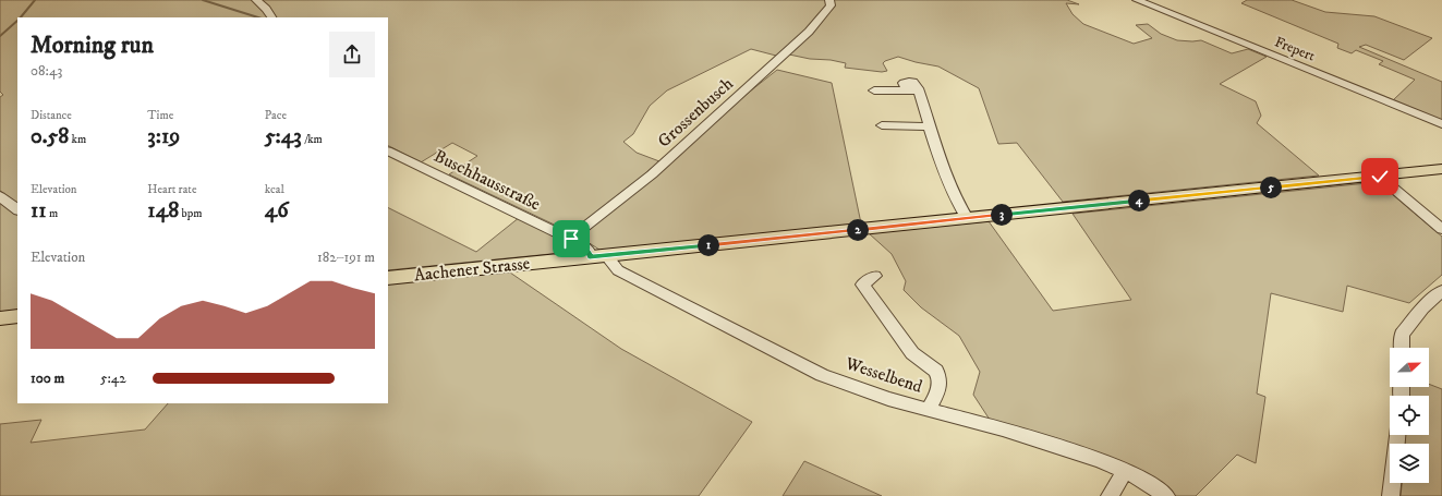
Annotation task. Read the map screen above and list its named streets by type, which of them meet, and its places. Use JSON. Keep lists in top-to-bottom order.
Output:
{
  "streets": {
    "main road": ["Aachener Strasse"],
    "street": [
      "Frepert",
      "Grossenbusch",
      "Buschhausstraße",
      "Wesselbend"
    ]
  },
  "crossings": [
    ["Grossenbusch", "Buschhausstraße"],
    ["Buschhausstraße", "Aachener Strasse"],
    ["Aachener Strasse", "Wesselbend"]
  ],
  "north": "right",
  "page": {
    "heading": ["Morning run", "08:43"],
    "stats": [
      ["Distance", "0.58 km"],
      ["Time", "3:19"],
      ["Pace", "5:43 /km"],
      ["Elevation", "11 m"],
      ["Heart rate", "148 bpm"],
      ["kcal", "46"]
    ],
    "pins": [
      "5",
      "4",
      "3",
      "2",
      "1"
    ],
    "chart": ["Elevation", "182–191 m"],
    "list": [
      {
        "name": "100 m",
        "note": "5:42"
      }
    ]
  }
}
